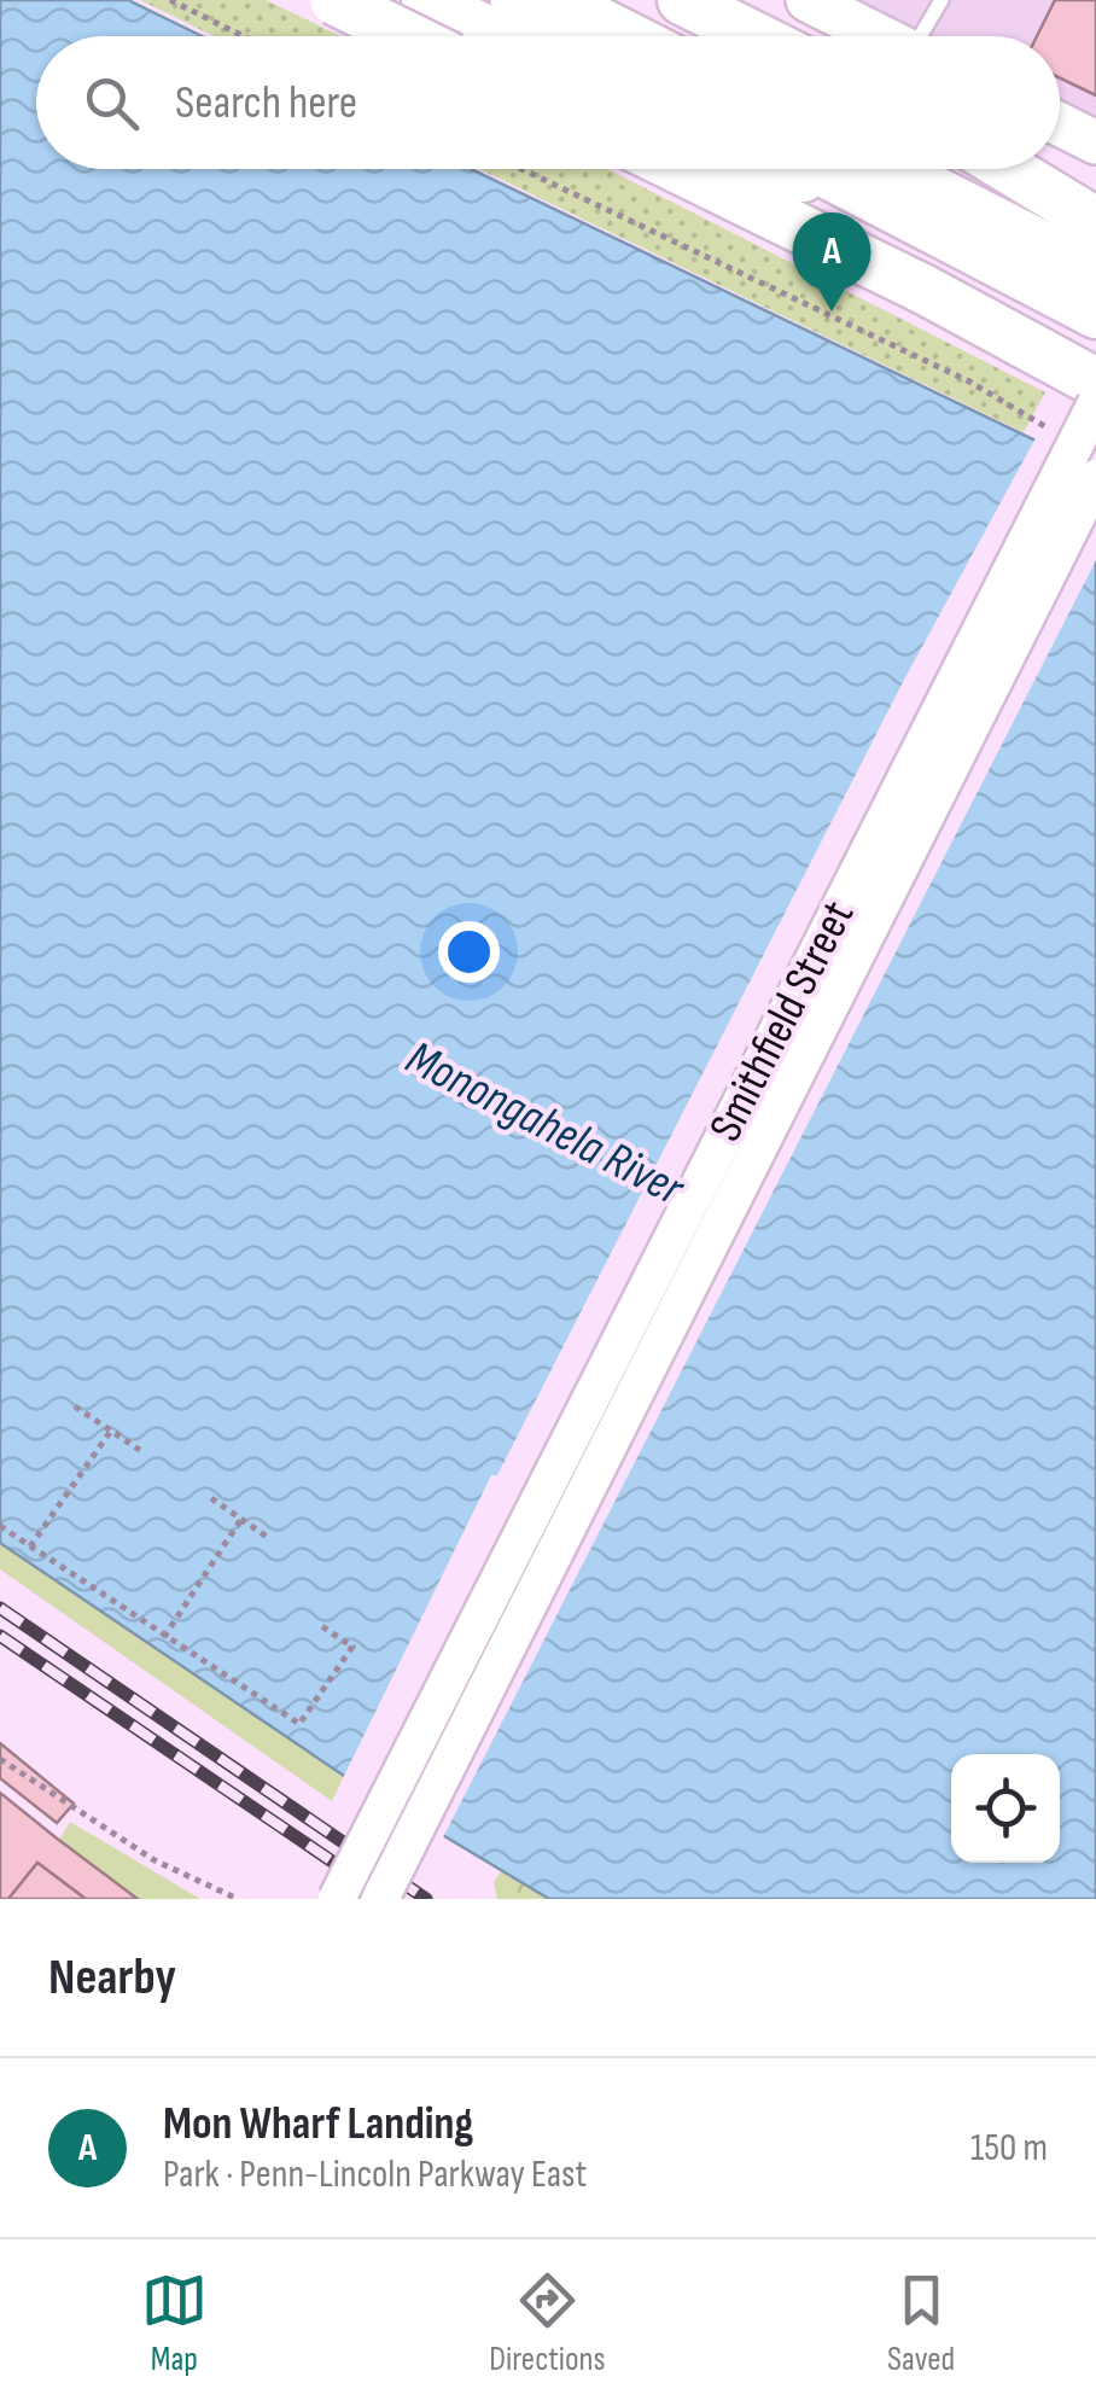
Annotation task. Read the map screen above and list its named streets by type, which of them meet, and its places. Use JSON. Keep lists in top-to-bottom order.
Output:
{
  "streets": {
    "main road": ["Smithfield Street"]
  },
  "water": ["Monongahela River"],
  "page": {
    "search": "Search here",
    "pins": "A",
    "heading": "Nearby",
    "list": [
      {
        "mark": "A",
        "name": "Mon Wharf Landing",
        "note": "Park · Penn-Lincoln Parkway East",
        "value": "150 m"
      }
    ],
    "nav": ["Map", "Directions", "Saved"]
  }
}
